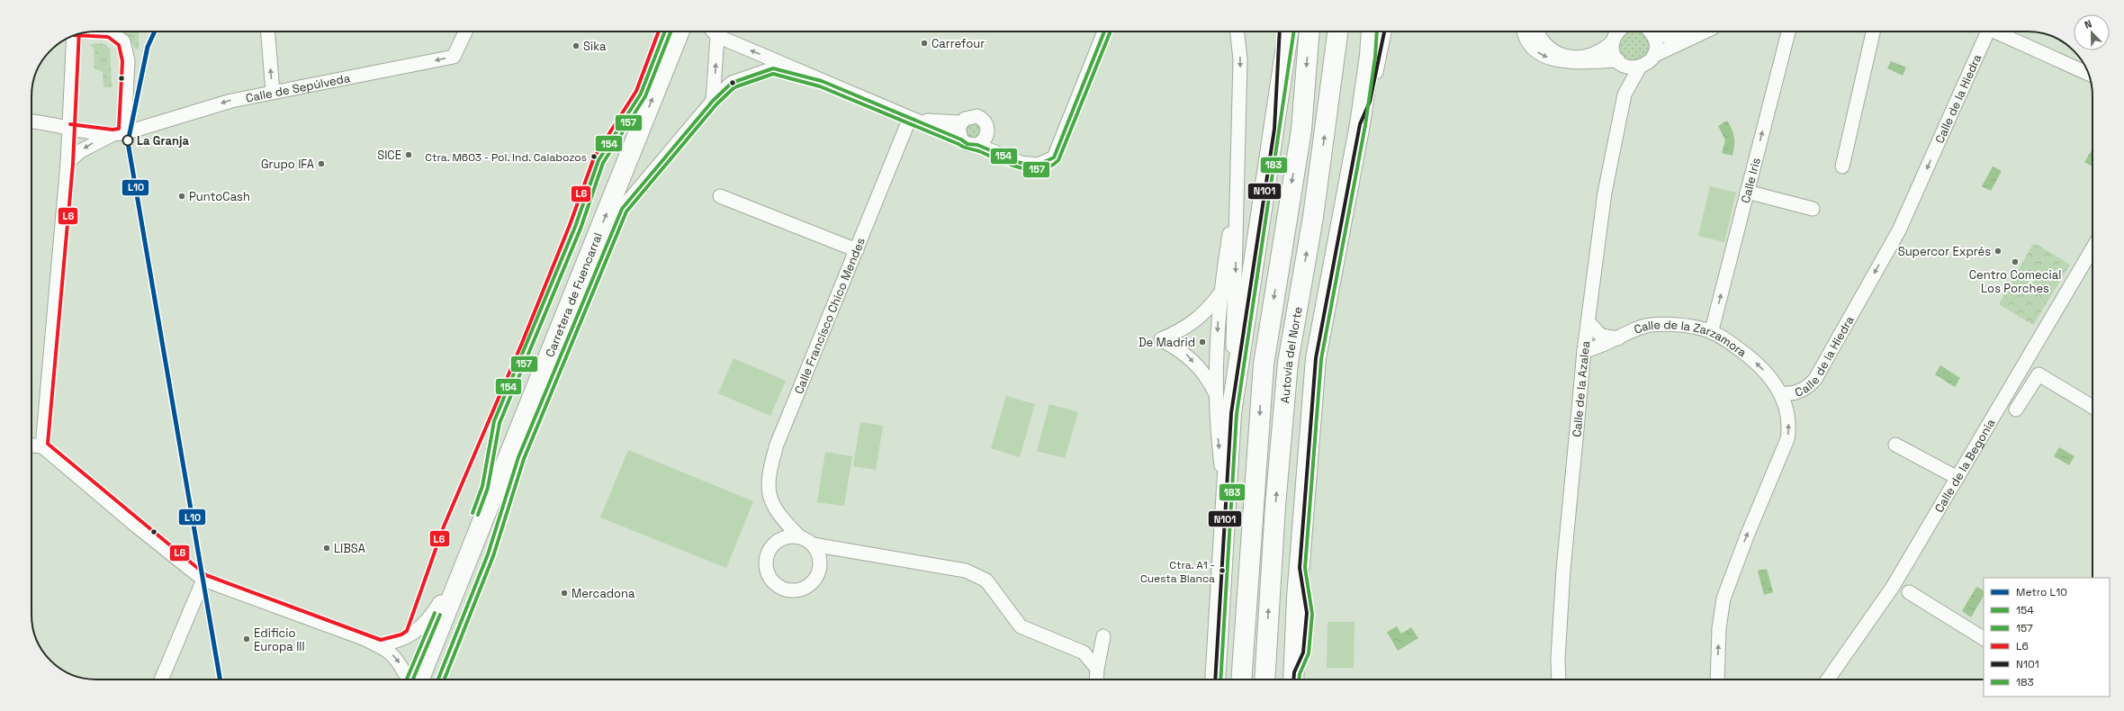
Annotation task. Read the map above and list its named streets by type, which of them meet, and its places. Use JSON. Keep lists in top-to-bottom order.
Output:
{
  "streets": {
    "highway": ["Carretera de Fuencarral", "Autovía del Norte"],
    "street": [
      "Calle de Sepúlveda",
      "Calle de la Hiedra",
      "Calle Iris",
      "Calle Francisco Chico Mendes",
      "Calle de la Zarzamora",
      "Calle de la Azalea",
      "Calle de la Begonia"
    ]
  },
  "crossings": [
    ["Calle de la Hiedra", "Calle de la Zarzamora"],
    ["Calle Iris", "Calle de la Zarzamora"],
    ["Calle de la Zarzamora", "Calle de la Azalea"]
  ],
  "one_way": ["Calle de Sepúlveda", "Calle de la Zarzamora"],
  "places": [
    "Carrefour",
    "Sika",
    "La Granja",
    "SICE",
    "Ctra. M603 - Pol. Ind. Calabozos",
    "Grupo IFA",
    "PuntoCash",
    "Supercor Exprés",
    "Centro Comecial Los Porches",
    "De Madrid",
    "LIBSA",
    "Ctra. A1 - Cuesta Blanca",
    "Mercadona",
    "Edificio Europa III"
  ],
  "lines": [
    "metro line L10",
    "transit line 154",
    "transit line 157",
    "transit line L6",
    "transit line N101",
    "transit line 183"
  ],
  "legend": [
    "Metro L10",
    "154",
    "157",
    "L6",
    "N101",
    "183"
  ],
  "north": "top left"
}
